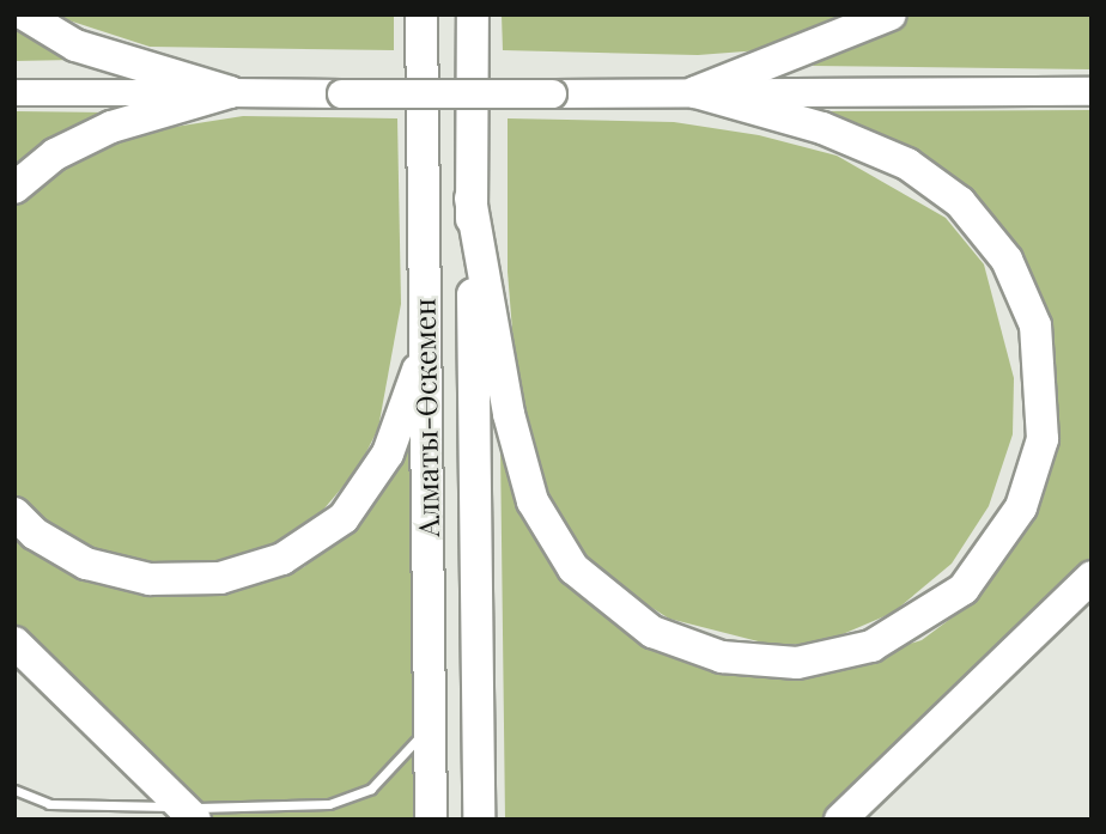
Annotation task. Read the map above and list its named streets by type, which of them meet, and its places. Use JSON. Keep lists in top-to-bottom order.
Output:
{
  "streets": {
    "highway": ["Алматы-Өскемен"]
  }
}
